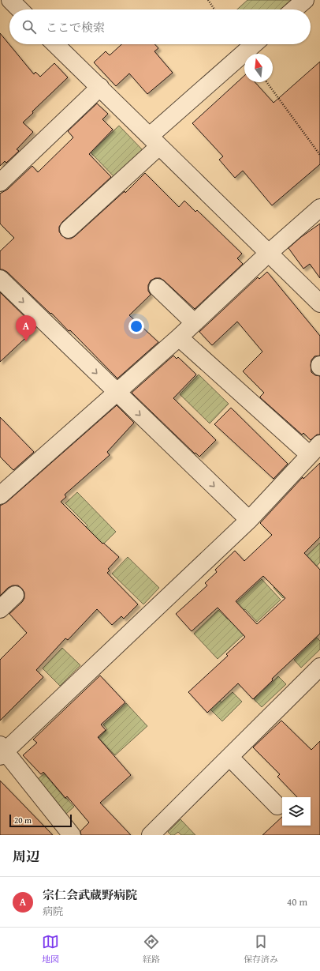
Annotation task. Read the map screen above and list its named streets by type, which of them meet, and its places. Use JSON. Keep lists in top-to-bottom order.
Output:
{
  "scale_bar": "20 m",
  "north": "top",
  "page": {
    "search": "ここで検索",
    "pins": "A",
    "scale": "20 m",
    "heading": "周辺",
    "list": [
      {
        "mark": "A",
        "name": "宗仁会武蔵野病院",
        "note": "病院",
        "value": "40 m"
      }
    ],
    "nav": ["地図", "経路", "保存済み"]
  }
}
